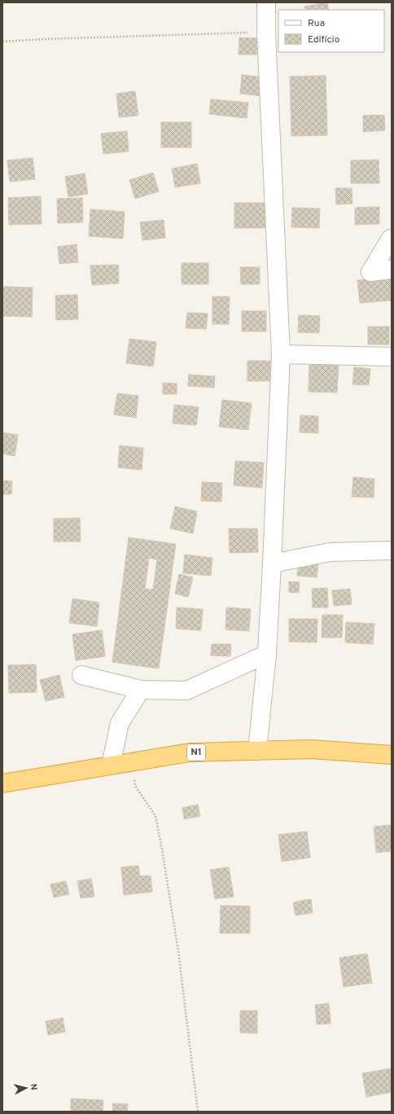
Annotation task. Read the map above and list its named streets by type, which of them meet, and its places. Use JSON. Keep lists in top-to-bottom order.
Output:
{
  "streets": {
    "highway": ["N1"]
  },
  "legend": ["Rua", "Edifício"],
  "north": "right"
}
